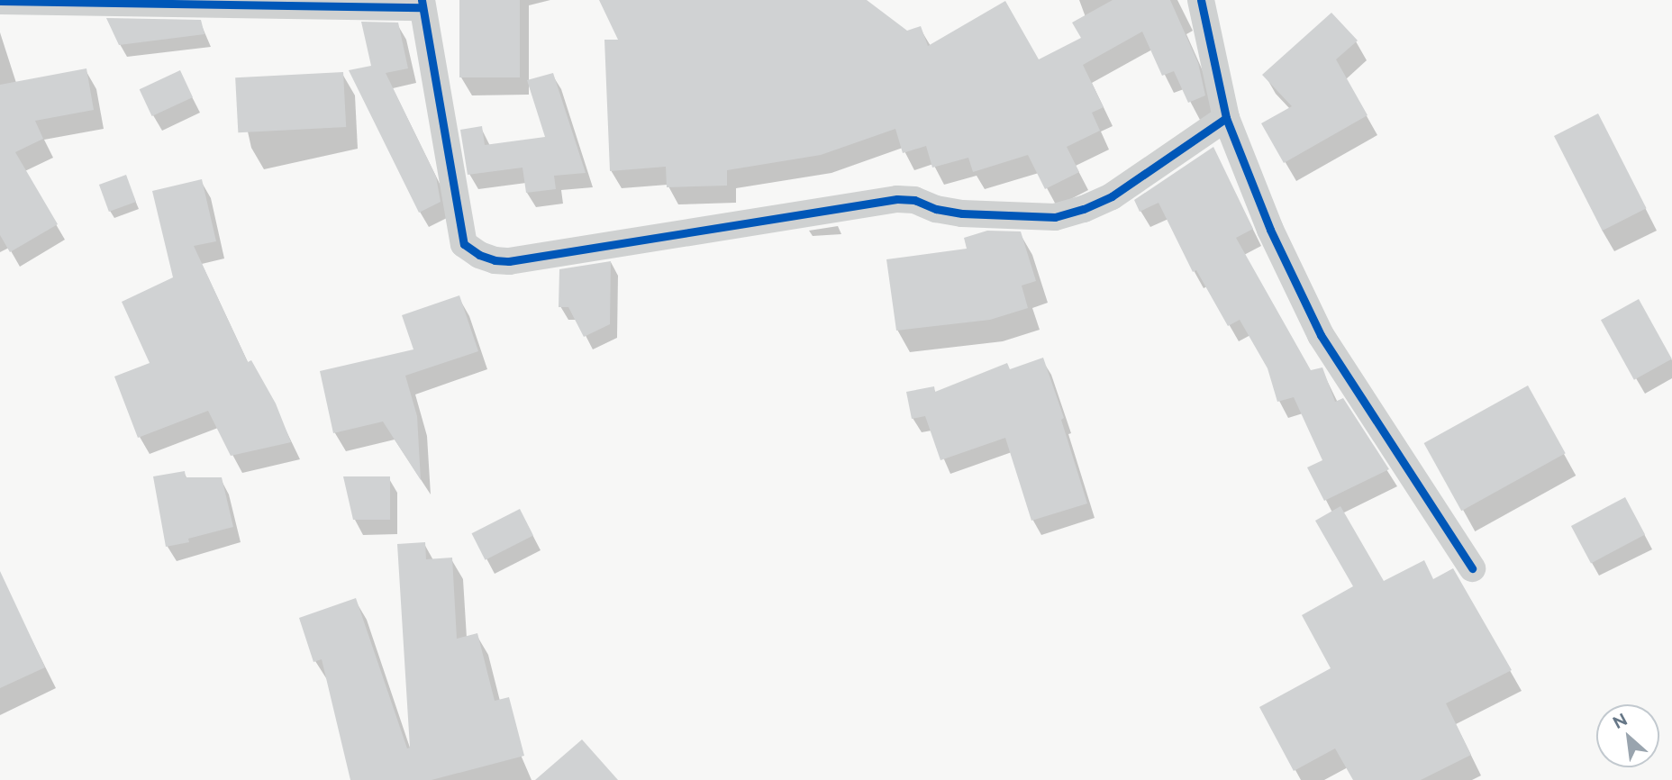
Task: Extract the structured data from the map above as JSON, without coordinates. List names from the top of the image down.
{
  "north": "top left"
}
